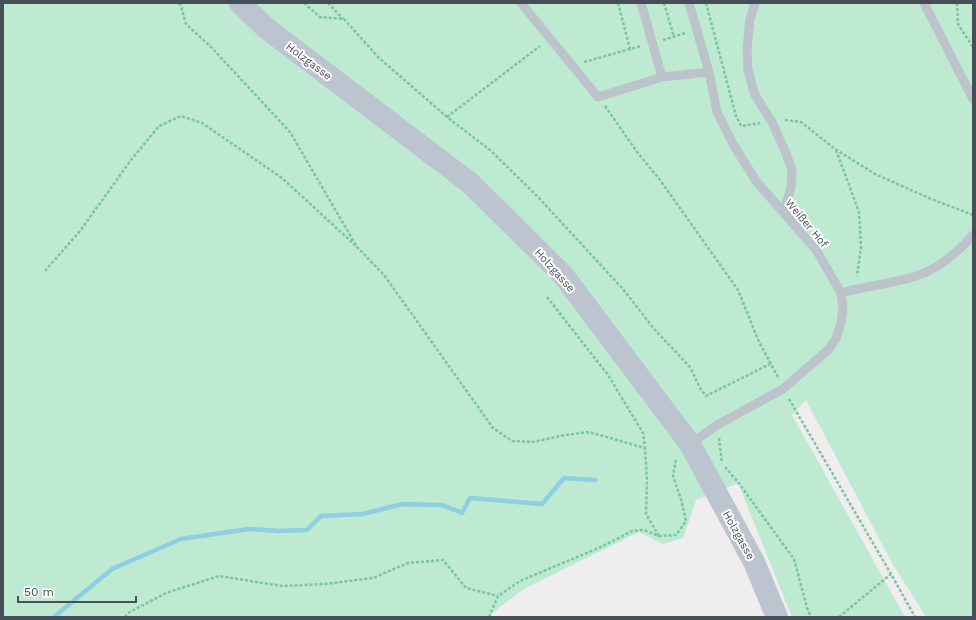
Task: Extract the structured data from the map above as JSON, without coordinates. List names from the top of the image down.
{
  "streets": {
    "street": ["Holzgasse"],
    "lane": ["Weißer Hof"]
  },
  "crossings": [
    ["Holzgasse", "Weißer Hof"]
  ],
  "scale_bar": "50 m"
}
